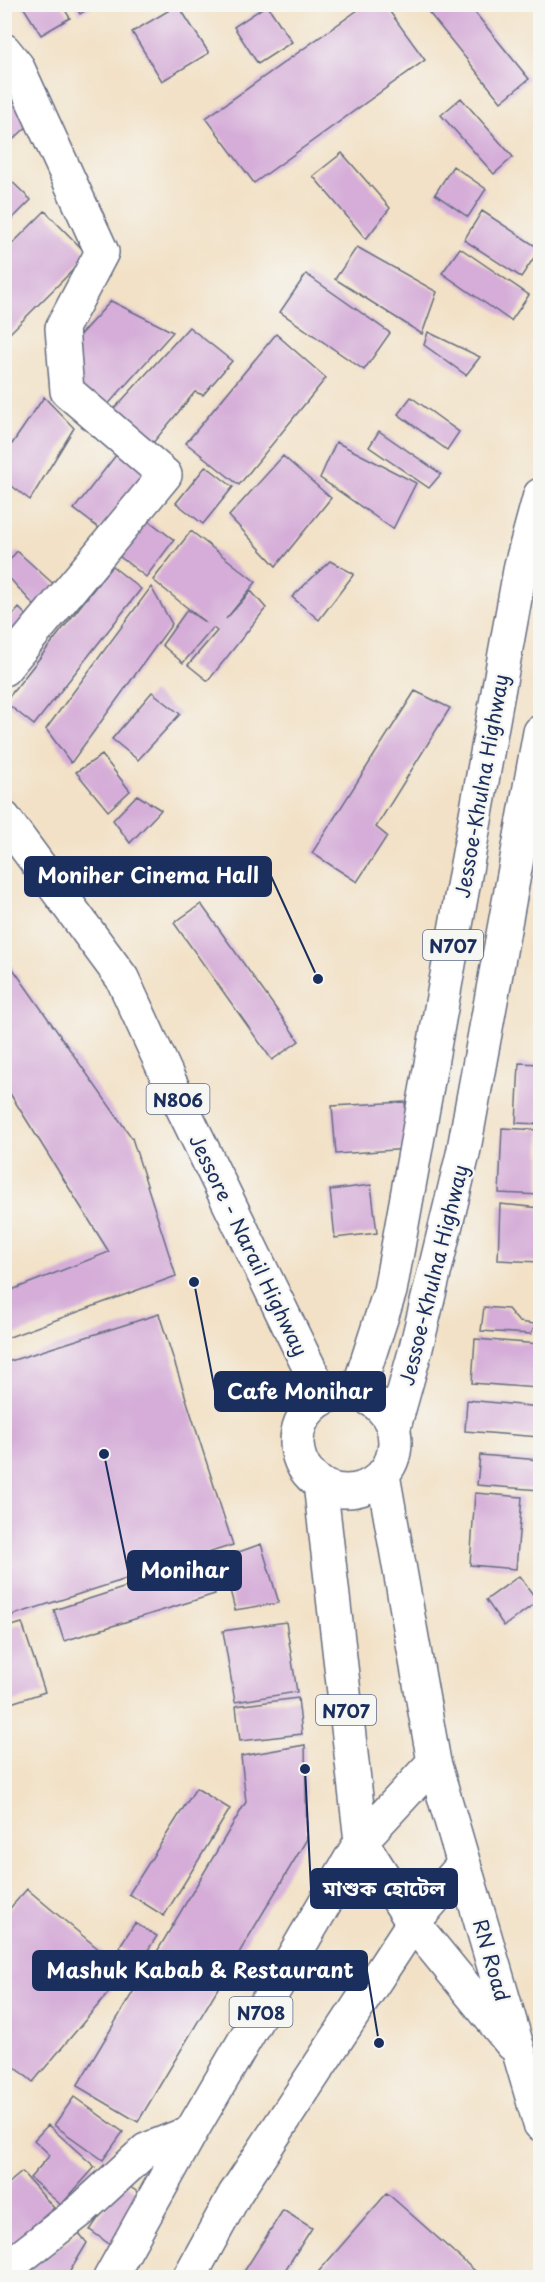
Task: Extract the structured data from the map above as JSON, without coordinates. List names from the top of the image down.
{
  "streets": {
    "main road": [
      "Jessoe-Khulna Highway",
      "N707",
      "N806",
      "Jessore - Narail Highway",
      "RN Road",
      "N708"
    ]
  },
  "crossings": [
    ["Jessoe-Khulna Highway", "N707"],
    ["Jessoe-Khulna Highway", "Jessore - Narail Highway"],
    ["N707", "Jessore - Narail Highway"],
    ["N707", "RN Road"],
    ["N707", "N708"]
  ],
  "places": [
    "Moniher Cinema Hall",
    "Cafe Monihar",
    "Monihar",
    "মাশুক হোটেল",
    "Mashuk Kabab & Restaurant"
  ]
}
